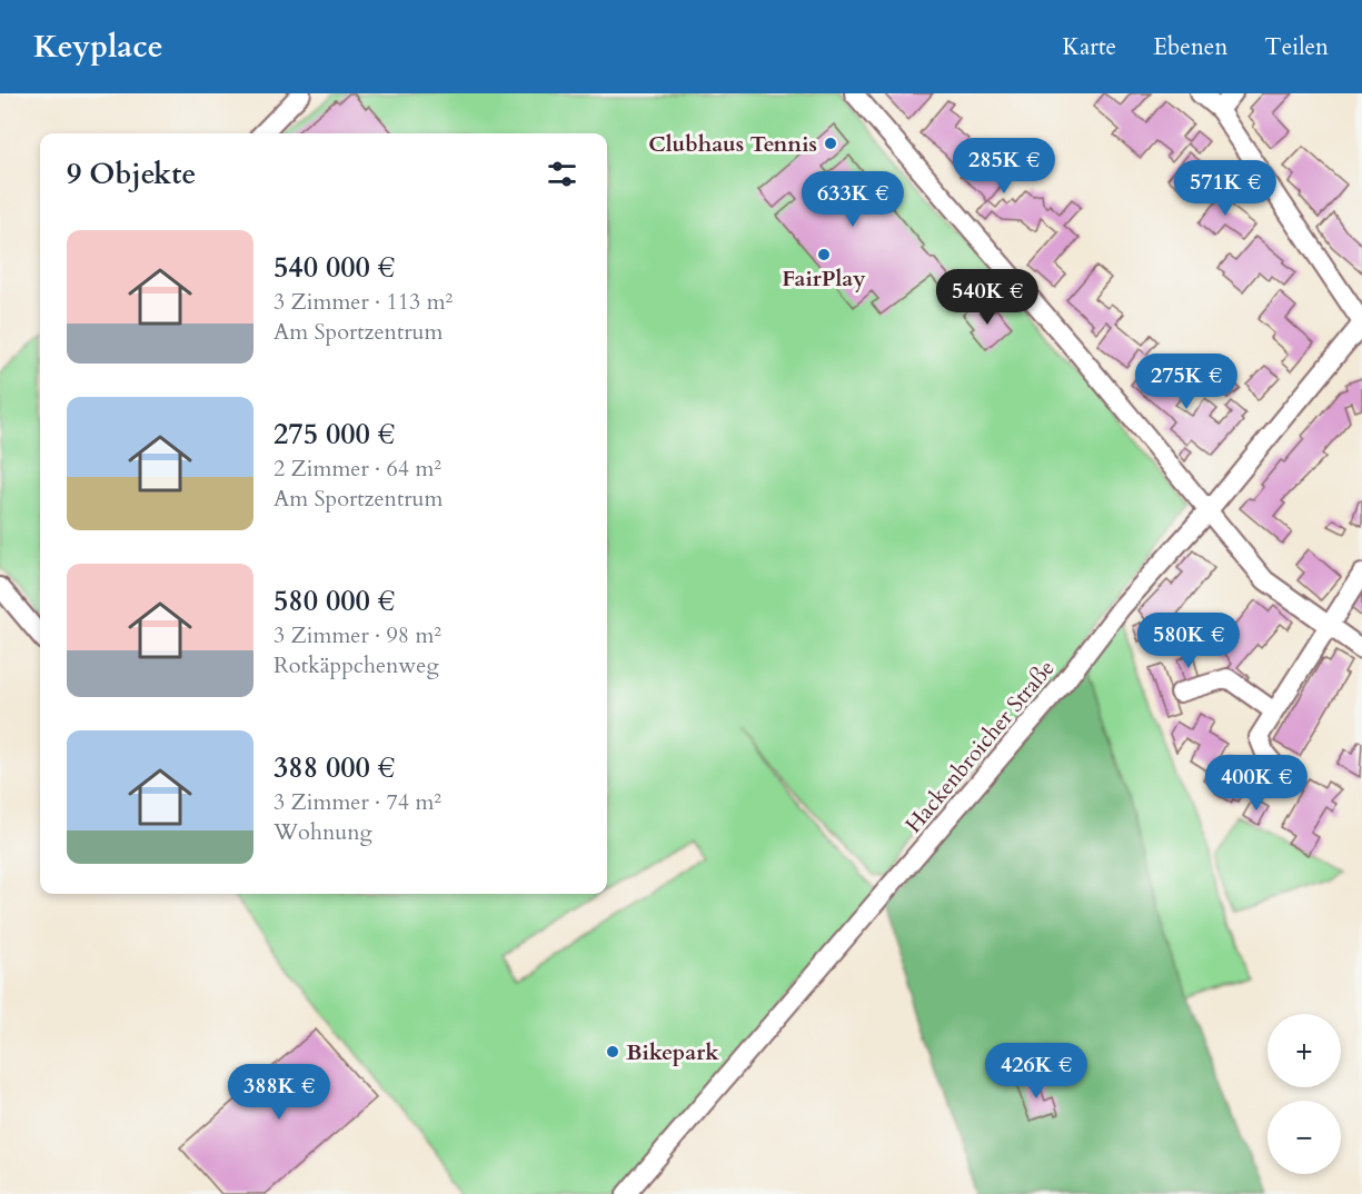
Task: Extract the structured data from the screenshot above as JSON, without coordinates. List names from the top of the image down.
{
  "streets": {
    "street": ["Hackenbroicher Straße"]
  },
  "places": ["Clubhaus Tennis", "FairPlay", "Bikepark"],
  "page": {
    "header": "Keyplace",
    "nav": ["Karte", "Ebenen", "Teilen"],
    "heading": "9 Objekte",
    "price": [
      "285K €",
      "571K €",
      "633K €",
      "540K €",
      "275K €",
      "580K €",
      "400K €",
      "426K €",
      "388K €"
    ],
    "list": [
      {
        "name": "540 000 €",
        "note": "3 Zimmer · 113 m² · Am Sportzentrum"
      },
      {
        "name": "275 000 €",
        "note": "2 Zimmer · 64 m² · Am Sportzentrum"
      },
      {
        "name": "580 000 €",
        "note": "3 Zimmer · 98 m² · Rotkäppchenweg"
      },
      {
        "name": "388 000 €",
        "note": "3 Zimmer · 74 m² · Wohnung"
      }
    ],
    "map_buttons": ["+", "−"]
  }
}
